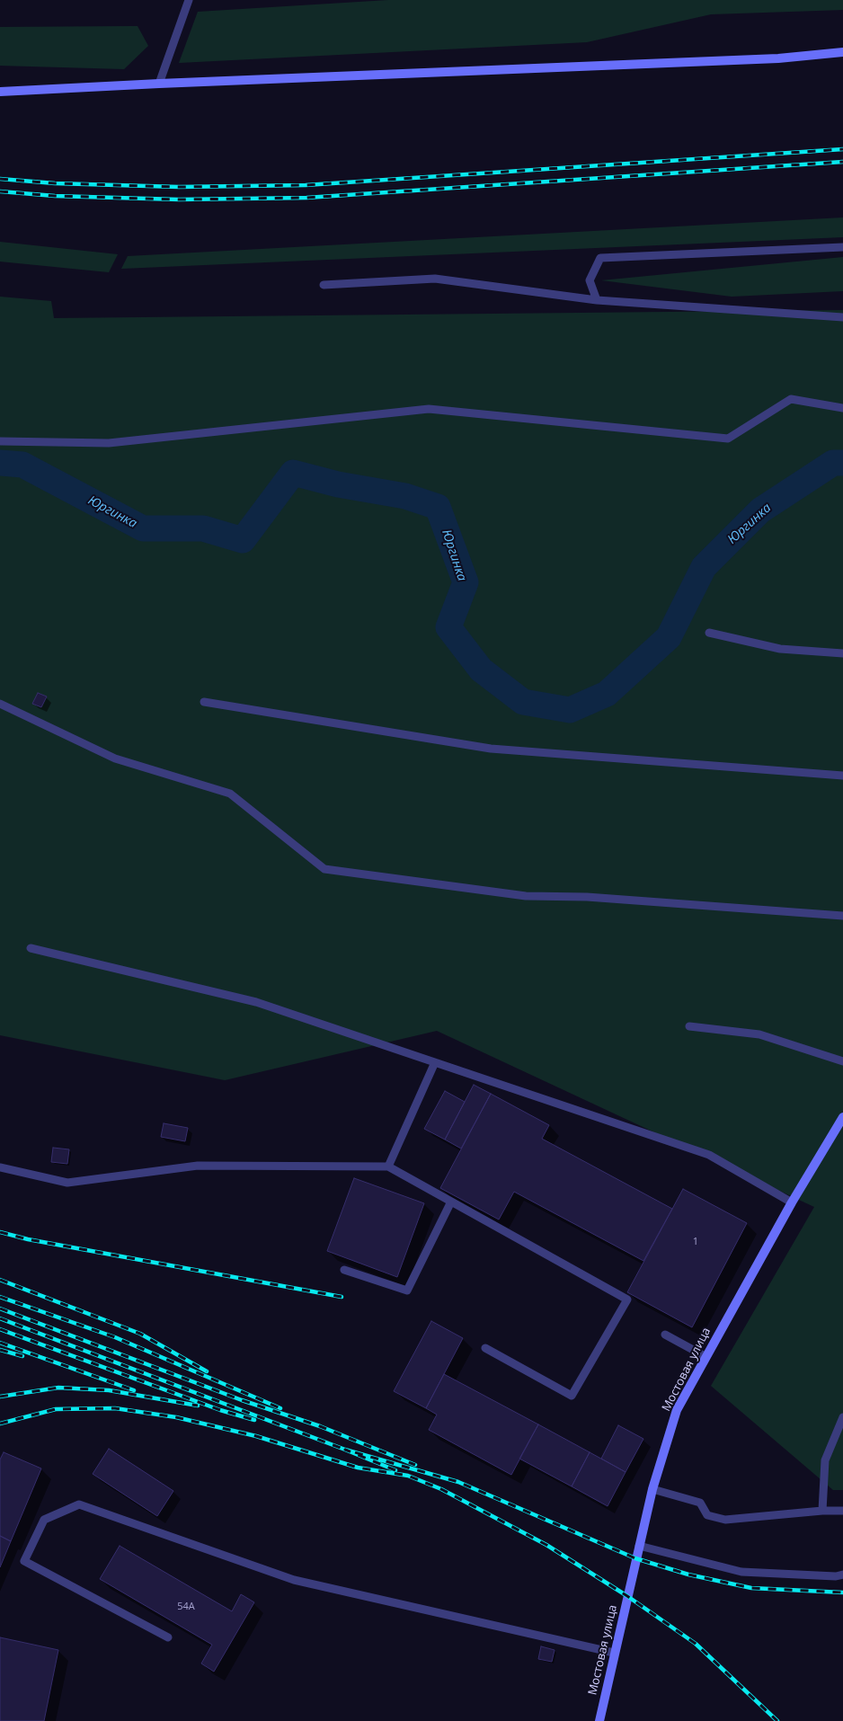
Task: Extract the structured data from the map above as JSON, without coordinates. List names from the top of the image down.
{
  "streets": {
    "main road": ["Мостовая улица"]
  },
  "water": ["Юргинка"],
  "house_numbers": ["1", "54А"]
}
